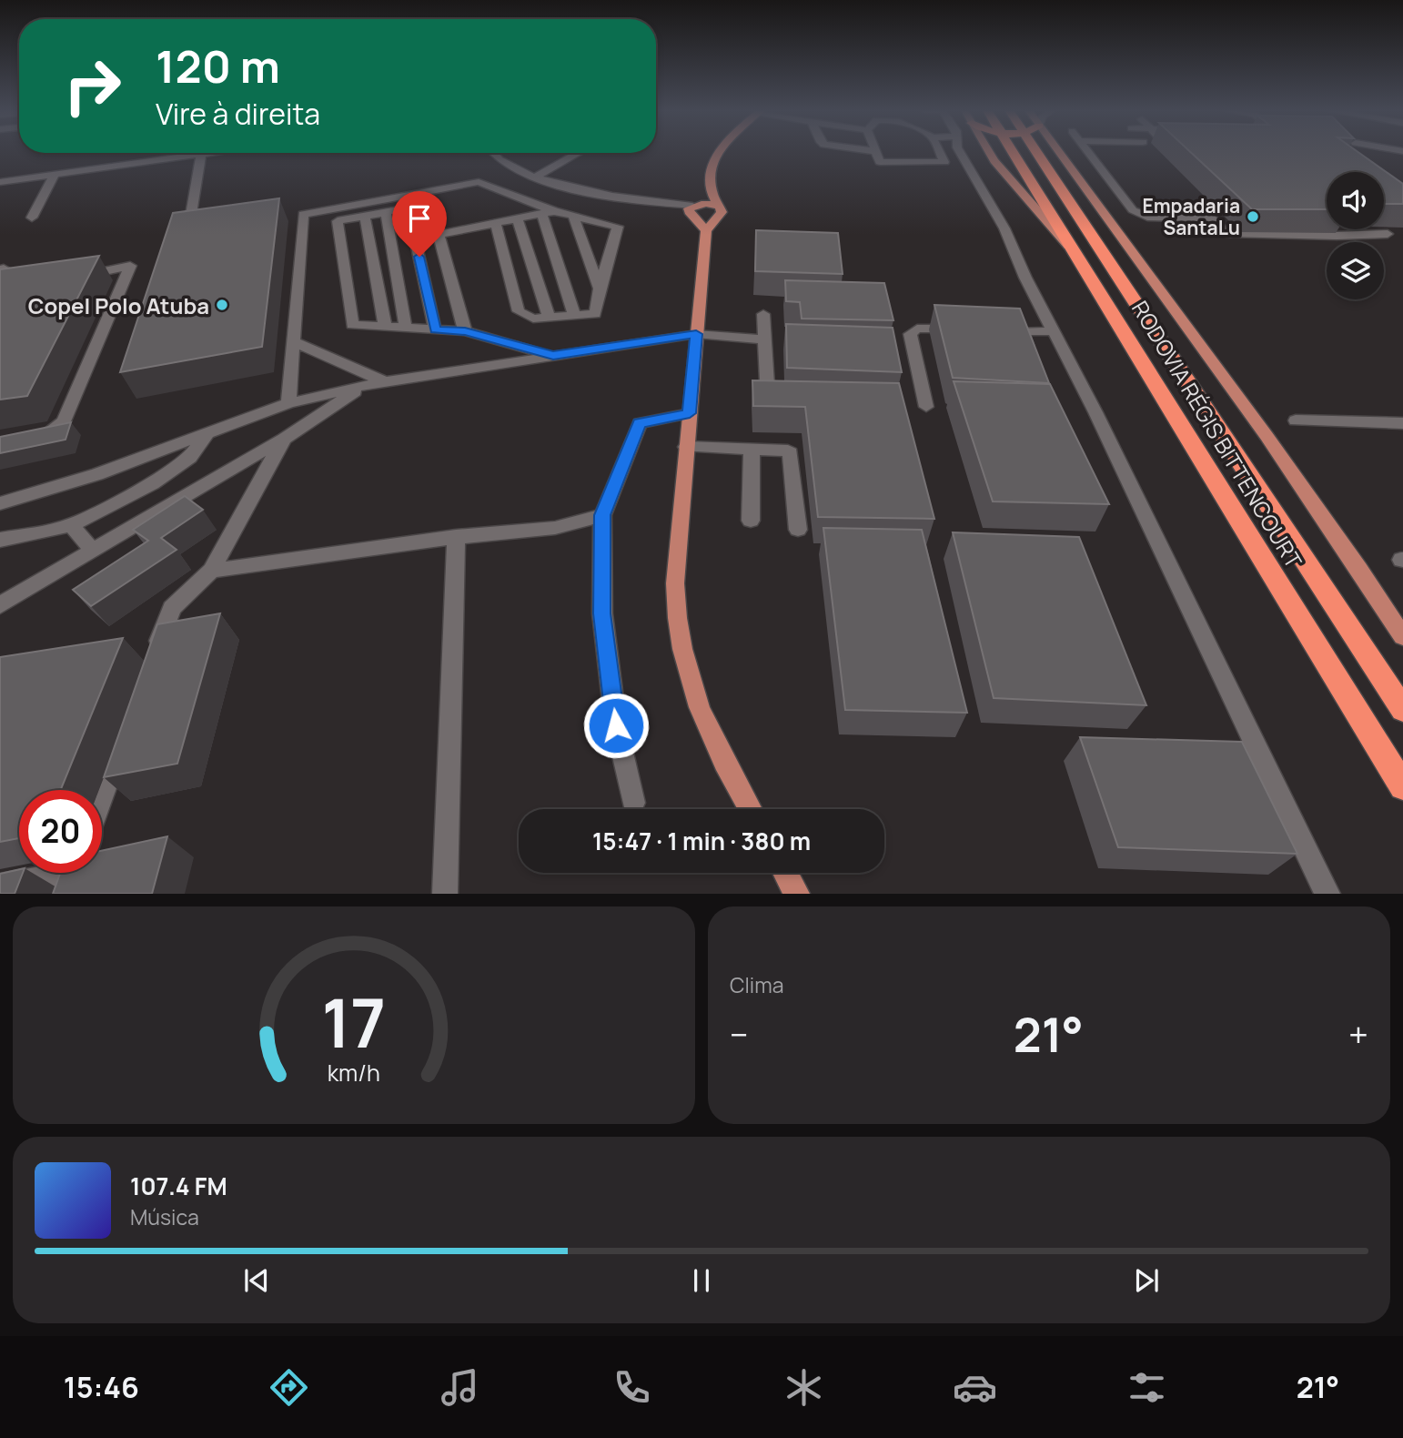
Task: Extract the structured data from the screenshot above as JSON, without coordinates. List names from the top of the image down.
{
  "streets": {
    "highway": ["RODOVIA RÉGIS BITTENCOURT"]
  },
  "places": ["Empadaria SantaLu", "Copel Polo Atuba"],
  "page": {
    "turn": ["120 m", "Vire à direita"],
    "limit": "20",
    "trip": "15:47 · 1 min · 380 m",
    "tile": "Clima",
    "heat": ["−", "21°", "+"],
    "song": ["107.4 FM", "Música"],
    "tabs": ["15:46", "21°"],
    "gauge": ["17", "km/h"]
  }
}
